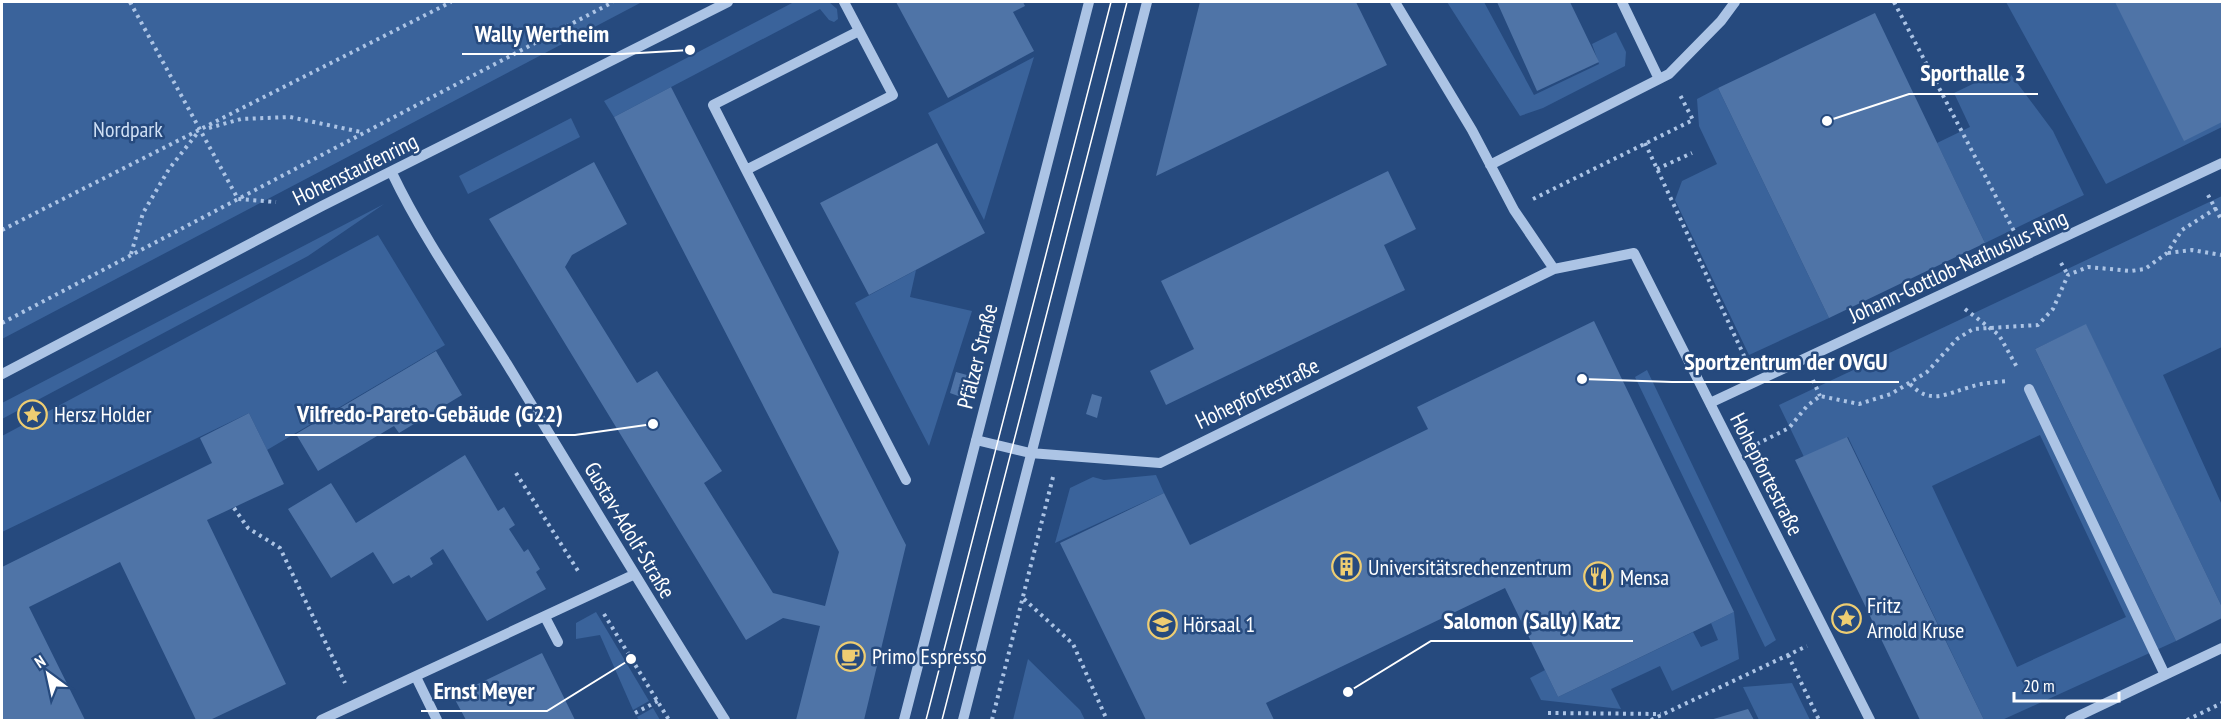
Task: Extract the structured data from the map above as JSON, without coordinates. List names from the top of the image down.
{
  "streets": {
    "street": [
      "Hohenstaufenring",
      "Johann-Gottlob-Nathusius-Ring",
      "Pfälzer Straße",
      "Hohepfortestraße",
      "Gustav-Adolf-Straße"
    ]
  },
  "crossings": [
    ["Hohenstaufenring", "Gustav-Adolf-Straße"],
    ["Johann-Gottlob-Nathusius-Ring", "Hohepfortestraße"],
    ["Pfälzer Straße", "Hohepfortestraße"]
  ],
  "parks": ["Nordpark"],
  "places": {
    "other": [
      "Wally Wertheim",
      "Sporthalle 3",
      "Sportzentrum der OVGU",
      "Vilfredo-Pareto-Gebäude (G22)",
      "Ernst Meyer",
      "Salomon (Sally) Katz"
    ],
    "place": ["Hersz Holder", "Fritz Arnold Kruse"],
    "building": ["Universitätsrechenzentrum"],
    "restaurant": ["Mensa"],
    "school or university": ["Hörsaal 1"],
    "cafe": ["Primo Espresso"]
  },
  "scale_bar": "20 m",
  "north": "top left"
}
